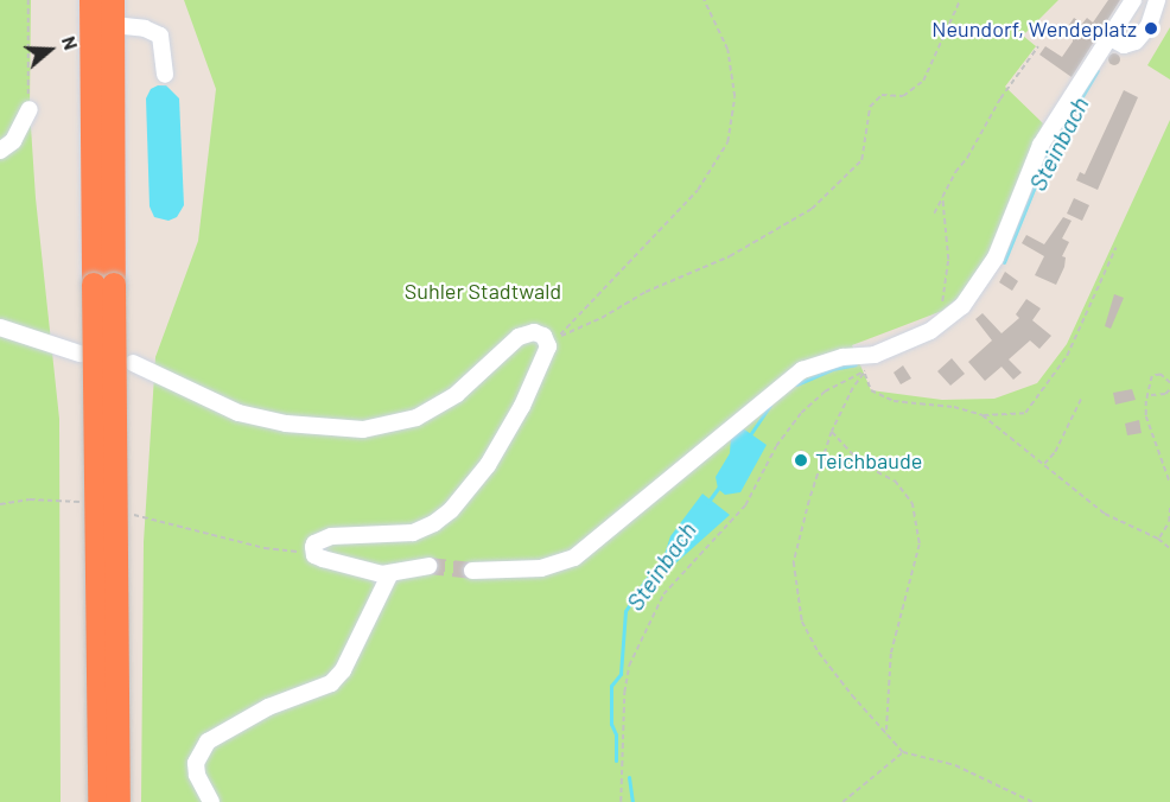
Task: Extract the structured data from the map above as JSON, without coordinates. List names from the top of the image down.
{
  "water": ["Steinbach"],
  "parks": ["Suhler Stadtwald"],
  "places": ["Neundorf, Wendeplatz", "Teichbaude"],
  "north": "right"
}
